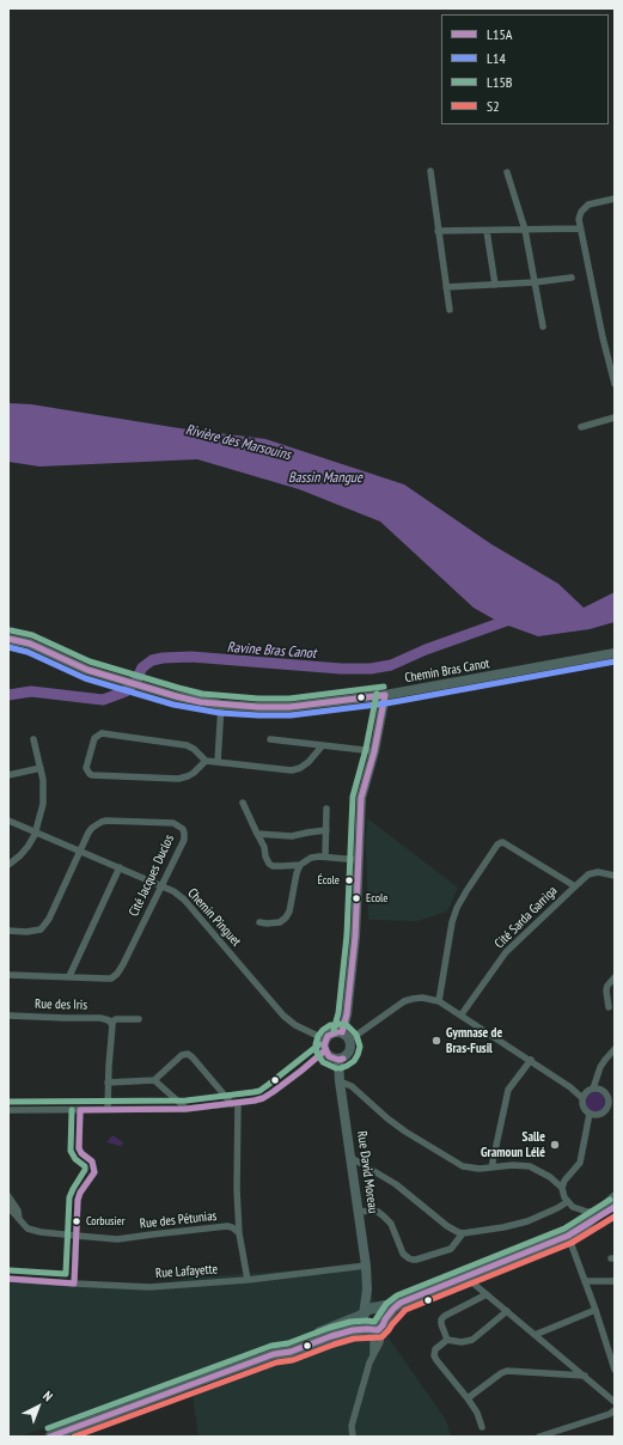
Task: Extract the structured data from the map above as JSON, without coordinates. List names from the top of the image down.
{
  "streets": {
    "street": [
      "Chemin Bras Canot",
      "Cité Jacques Duclos",
      "Chemin Pinguet",
      "Cité Sarda Garriga",
      "Rue des Iris",
      "Rue David Moreau",
      "Rue des Pétunias",
      "Rue Lafayette"
    ]
  },
  "crossings": [
    ["Cité Jacques Duclos", "Chemin Pinguet"],
    ["Chemin Pinguet", "Rue David Moreau"],
    ["Rue David Moreau", "Rue Lafayette"]
  ],
  "water": ["Rivière des Marsouins", "Bassin Mangue", "Ravine Bras Canot"],
  "places": [
    "École",
    "Ecole",
    "Gymnase de Bras-Fusil",
    "Salle Gramoun Lélé",
    "Corbusier"
  ],
  "lines": [
    "transit line L15B",
    "transit line L15A",
    "transit line L14",
    "transit line S2"
  ],
  "legend": [
    "L15A",
    "L14",
    "L15B",
    "S2"
  ],
  "north": "top right"
}
